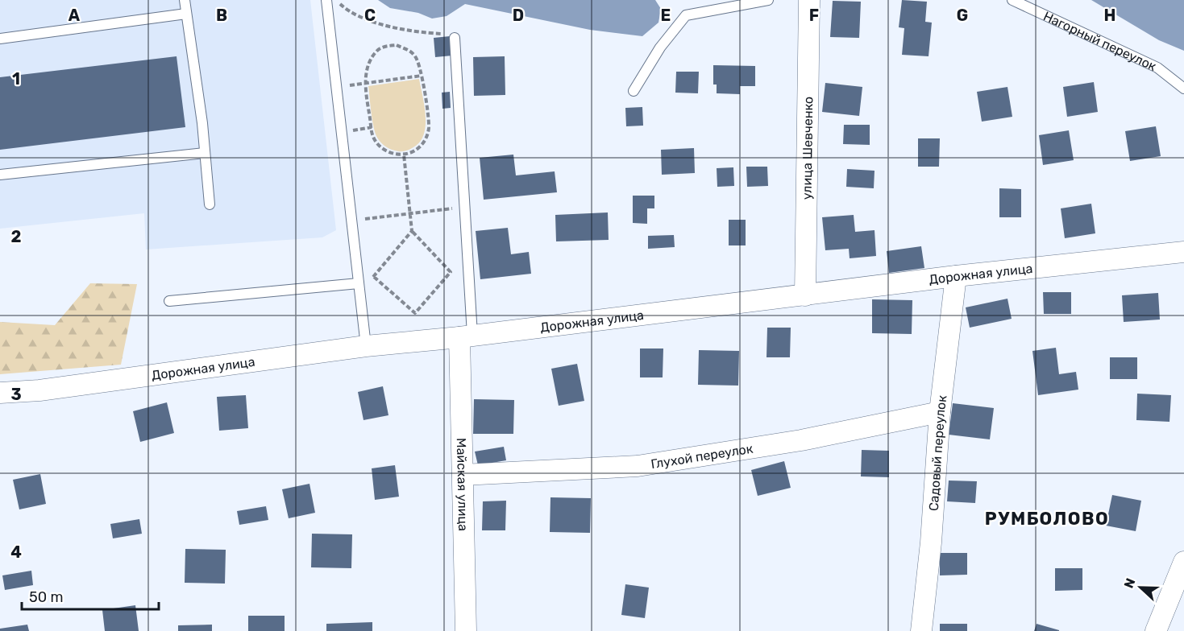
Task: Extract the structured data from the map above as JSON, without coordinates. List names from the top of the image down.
{
  "streets": {
    "street": [
      "улица Шевченко",
      "Дорожная улица",
      "Садовый переулок",
      "Глухой переулок",
      "Майская улица"
    ],
    "lane": ["Нагорный переулок"]
  },
  "crossings": [
    ["улица Шевченко", "Дорожная улица"],
    ["Дорожная улица", "Садовый переулок"],
    ["Дорожная улица", "Майская улица"],
    ["Садовый переулок", "Глухой переулок"],
    ["Глухой переулок", "Майская улица"]
  ],
  "districts": ["РУМБОЛОВО"],
  "scale_bar": "50 m",
  "north": "left",
  "grid": {
    "columns": [
      "A",
      "B",
      "C",
      "D",
      "E",
      "F",
      "G",
      "H"
    ],
    "rows": [
      "1",
      "2",
      "3",
      "4"
    ]
  }
}
